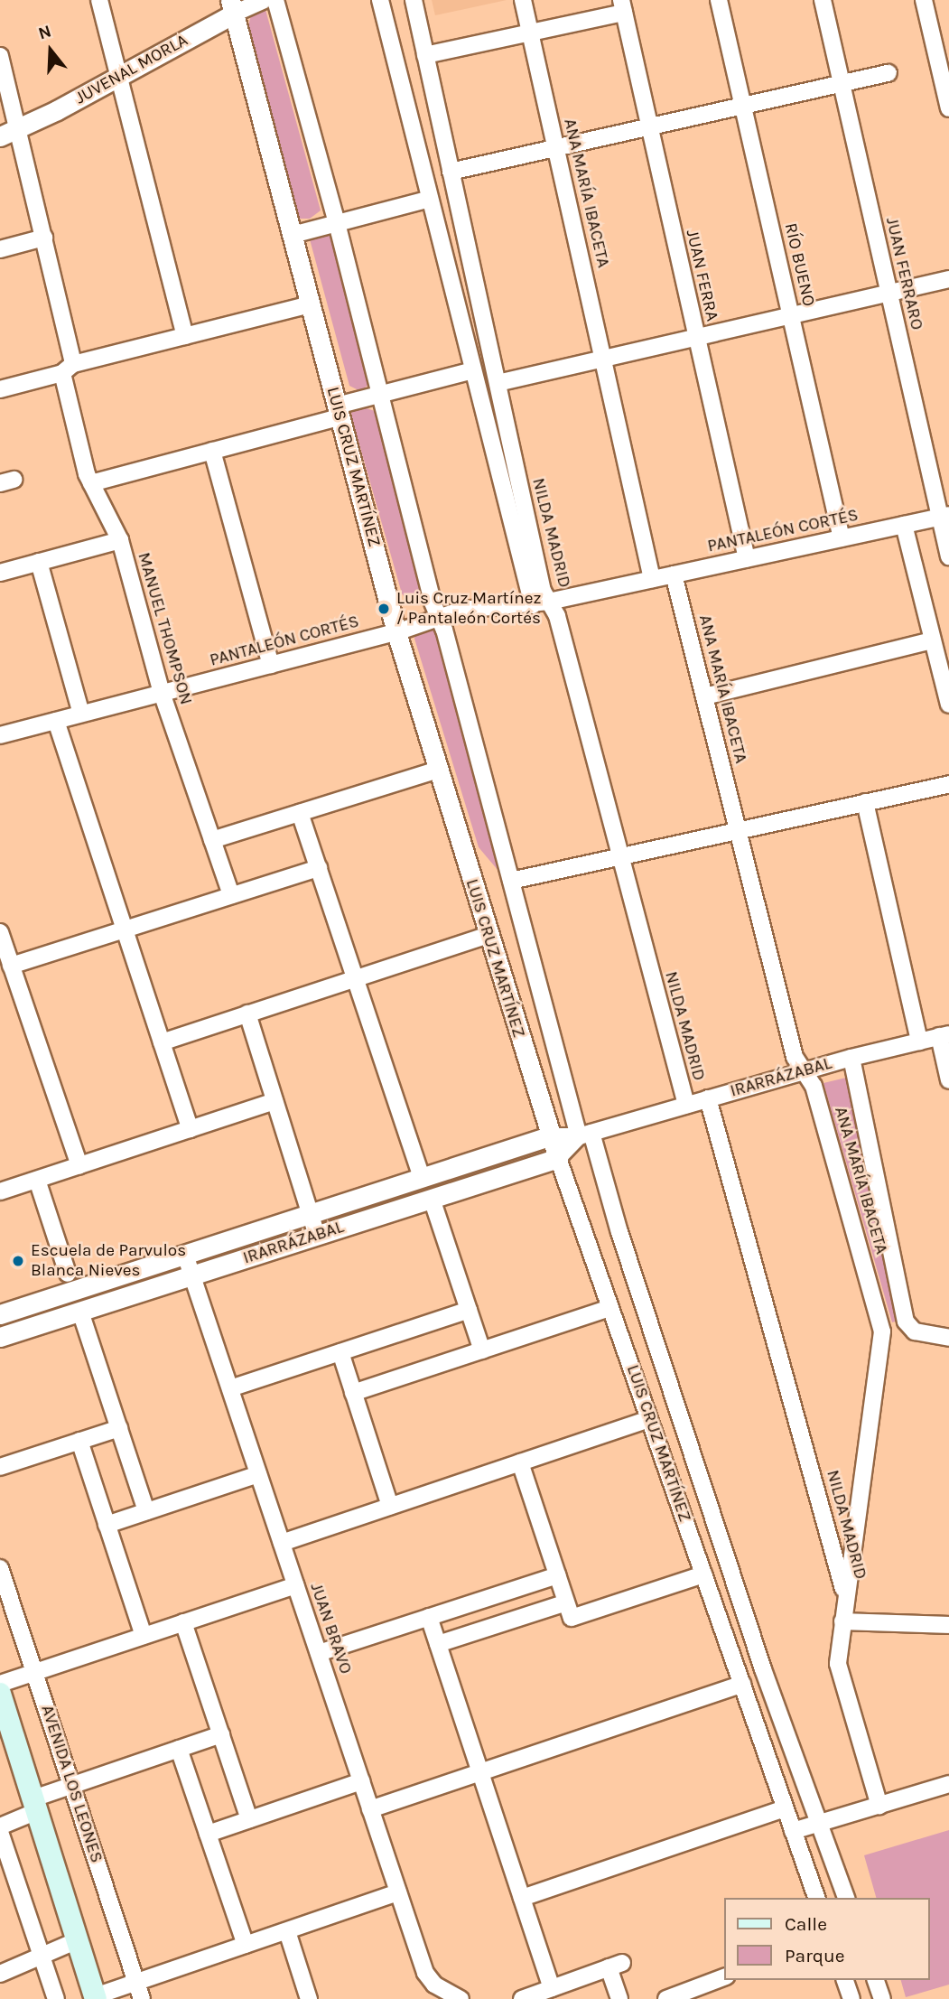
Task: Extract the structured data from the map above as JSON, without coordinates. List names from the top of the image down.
{
  "streets": {
    "street": [
      "JUVENAL MORLA",
      "ANA MARÍA IBACETA",
      "RÍO BUENO",
      "JUAN FERRARO",
      "JUAN FERRA",
      "LUIS CRUZ MARTÍNEZ",
      "PANTALEÓN CORTÉS",
      "NILDA MADRID",
      "MANUEL THOMPSON",
      "IRARRÁZABAL",
      "JUAN BRAVO",
      "AVENIDA LOS LEONES"
    ]
  },
  "crossings": [
    ["JUVENAL MORLA", "LUIS CRUZ MARTÍNEZ"],
    ["JUVENAL MORLA", "MANUEL THOMPSON"],
    ["ANA MARÍA IBACETA", "PANTALEÓN CORTÉS"],
    ["ANA MARÍA IBACETA", "NILDA MADRID"],
    ["ANA MARÍA IBACETA", "IRARRÁZABAL"],
    ["RÍO BUENO", "PANTALEÓN CORTÉS"],
    ["JUAN FERRARO", "PANTALEÓN CORTÉS"],
    ["JUAN FERRA", "PANTALEÓN CORTÉS"],
    ["LUIS CRUZ MARTÍNEZ", "PANTALEÓN CORTÉS"],
    ["LUIS CRUZ MARTÍNEZ", "IRARRÁZABAL"],
    ["PANTALEÓN CORTÉS", "NILDA MADRID"],
    ["PANTALEÓN CORTÉS", "MANUEL THOMPSON"],
    ["NILDA MADRID", "IRARRÁZABAL"],
    ["IRARRÁZABAL", "JUAN BRAVO"]
  ],
  "places": ["Luis Cruz Martínez / Pantaleón Cortés", "Escuela de Parvulos Blanca Nieves"],
  "legend": ["Calle", "Parque"],
  "north": "top"
}
